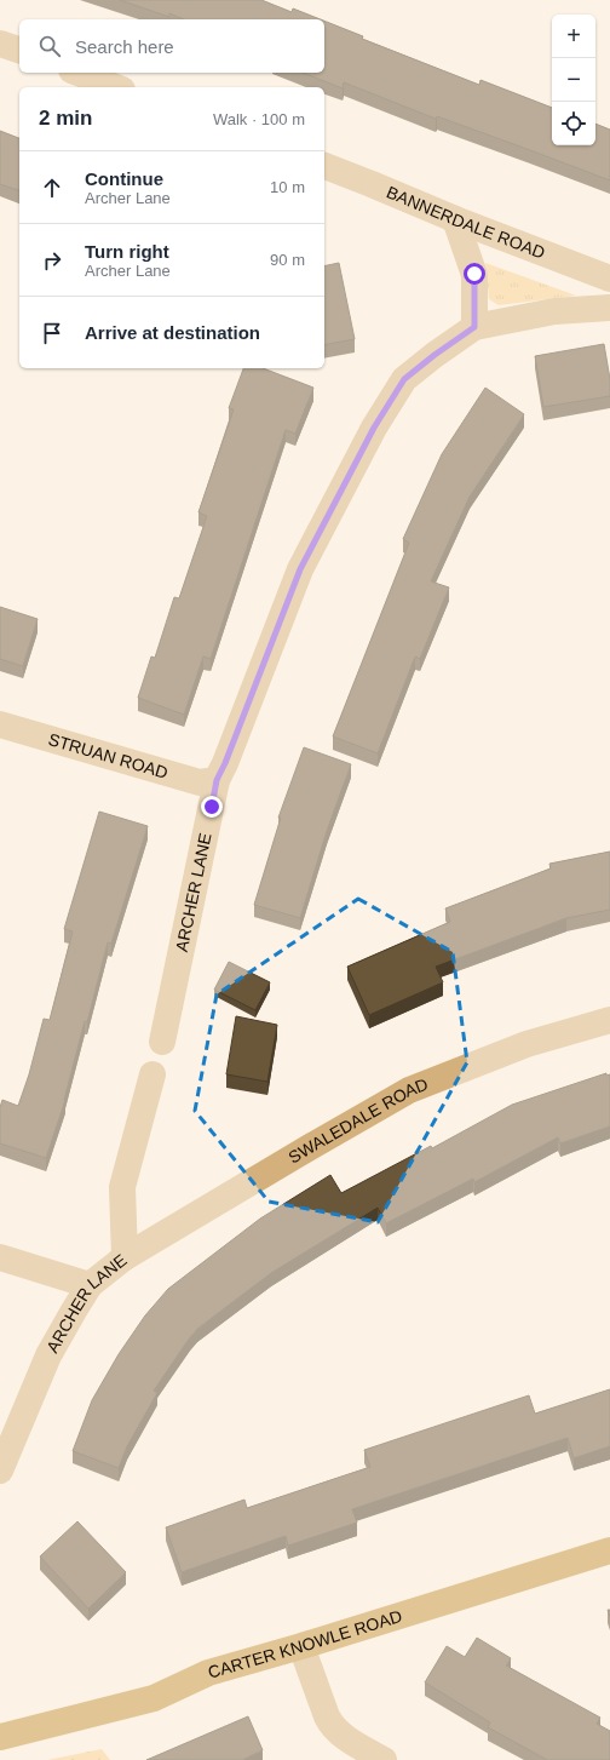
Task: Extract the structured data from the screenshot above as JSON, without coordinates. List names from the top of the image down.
{
  "streets": {
    "street": [
      "BANNERDALE ROAD",
      "STRUAN ROAD",
      "ARCHER LANE",
      "SWALEDALE ROAD",
      "CARTER KNOWLE ROAD"
    ]
  },
  "crossings": [
    ["STRUAN ROAD", "ARCHER LANE"],
    ["ARCHER LANE", "SWALEDALE ROAD"]
  ],
  "page": {
    "map_buttons": ["+", "−"],
    "search": "Search here",
    "heading": ["2 min", "Walk · 100 m"],
    "list": [
      ["Continue", "Archer Lane", "10 m"],
      ["Turn right", "Archer Lane", "90 m"],
      "Arrive at destination"
    ]
  }
}
